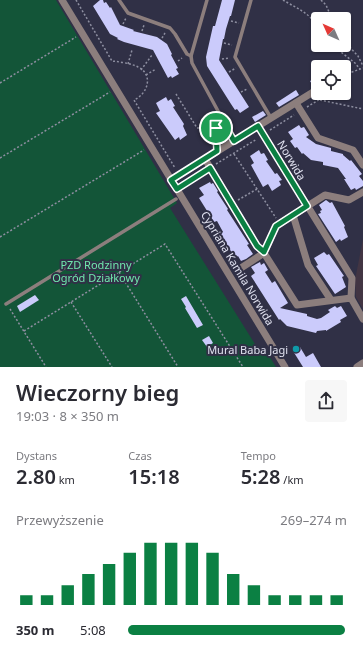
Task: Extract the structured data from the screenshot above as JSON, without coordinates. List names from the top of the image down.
{
  "streets": {
    "street": ["Norwida", "Cypriana Kamila Norwida"]
  },
  "parks": ["PZD Rodzinny Ogród Działkowy"],
  "places": ["Mural Baba Jagi"],
  "north": "top left",
  "page": {
    "heading": ["Wieczorny bieg", "19:03 · 8 × 350 m"],
    "stats": [
      ["Dystans", "2.80 km"],
      ["Czas", "15:18"],
      ["Tempo", "5:28 /km"]
    ],
    "chart": ["Przewyższenie", "269–274 m"],
    "list": [
      {
        "name": "350 m",
        "note": "5:08"
      }
    ]
  }
}
